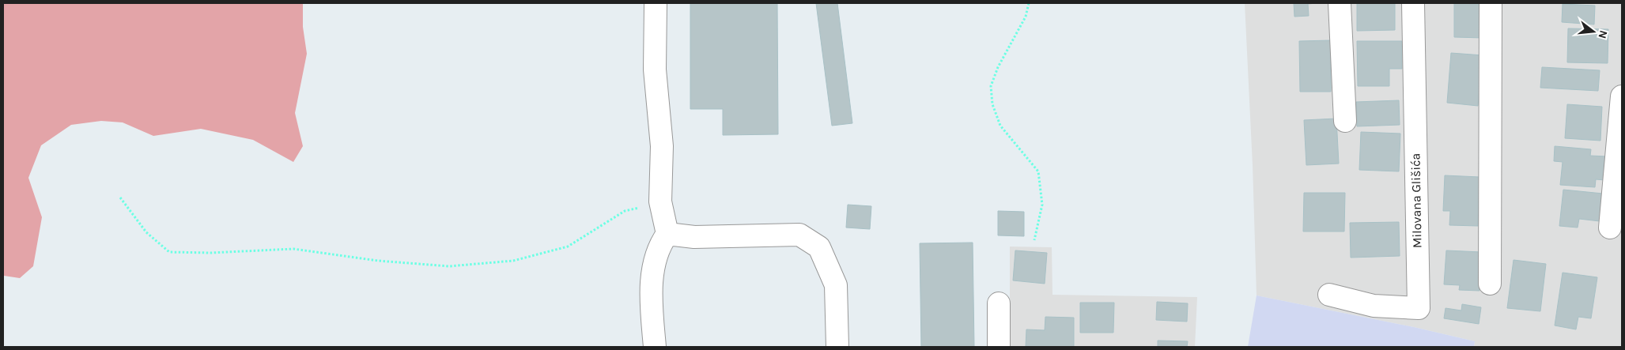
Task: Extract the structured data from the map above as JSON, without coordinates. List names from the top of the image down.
{
  "streets": {
    "street": ["Milovana Glišića"]
  },
  "north": "right"
}
